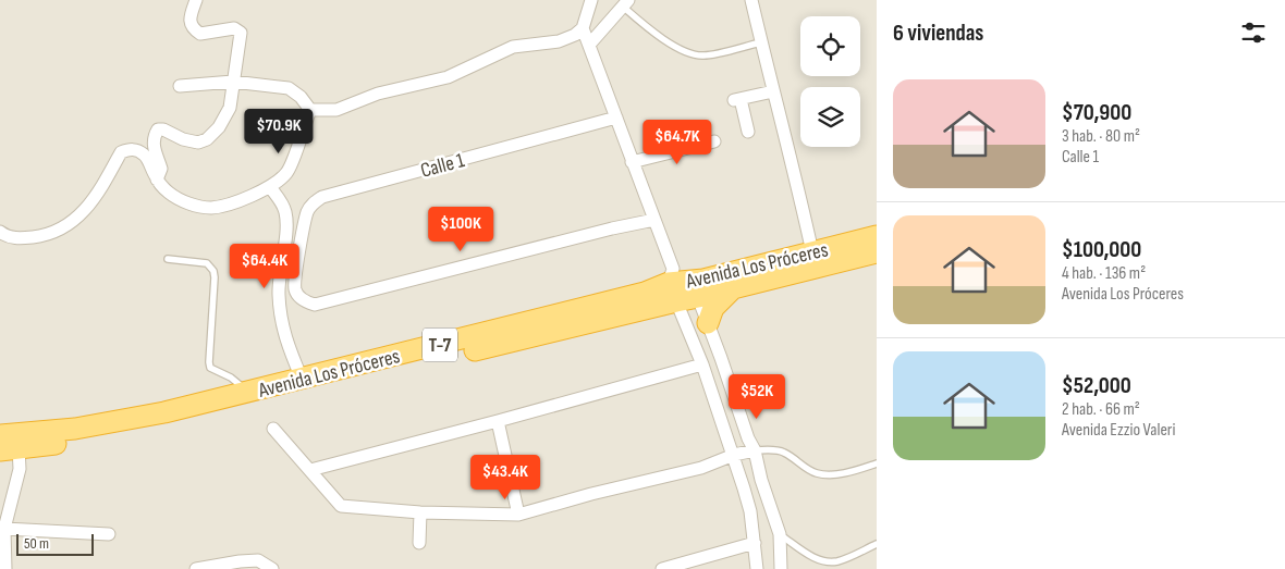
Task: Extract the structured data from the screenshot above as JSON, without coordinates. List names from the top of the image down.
{
  "streets": {
    "highway": ["Avenida Los Próceres", "T-7"],
    "street": ["Calle 1"]
  },
  "scale_bar": "50 m",
  "page": {
    "heading": "6 viviendas",
    "list": [
      {
        "name": "$70,900",
        "note": "3 hab. · 80 m² · Calle 1"
      },
      {
        "name": "$100,000",
        "note": "4 hab. · 136 m² · Avenida Los Próceres"
      },
      {
        "name": "$52,000",
        "note": "2 hab. · 66 m² · Avenida Ezzio Valeri"
      }
    ],
    "price": [
      "$70.9K",
      "$64.7K",
      "$100K",
      "$64.4K",
      "$52K",
      "$43.4K"
    ],
    "scale": "50 m"
  }
}
